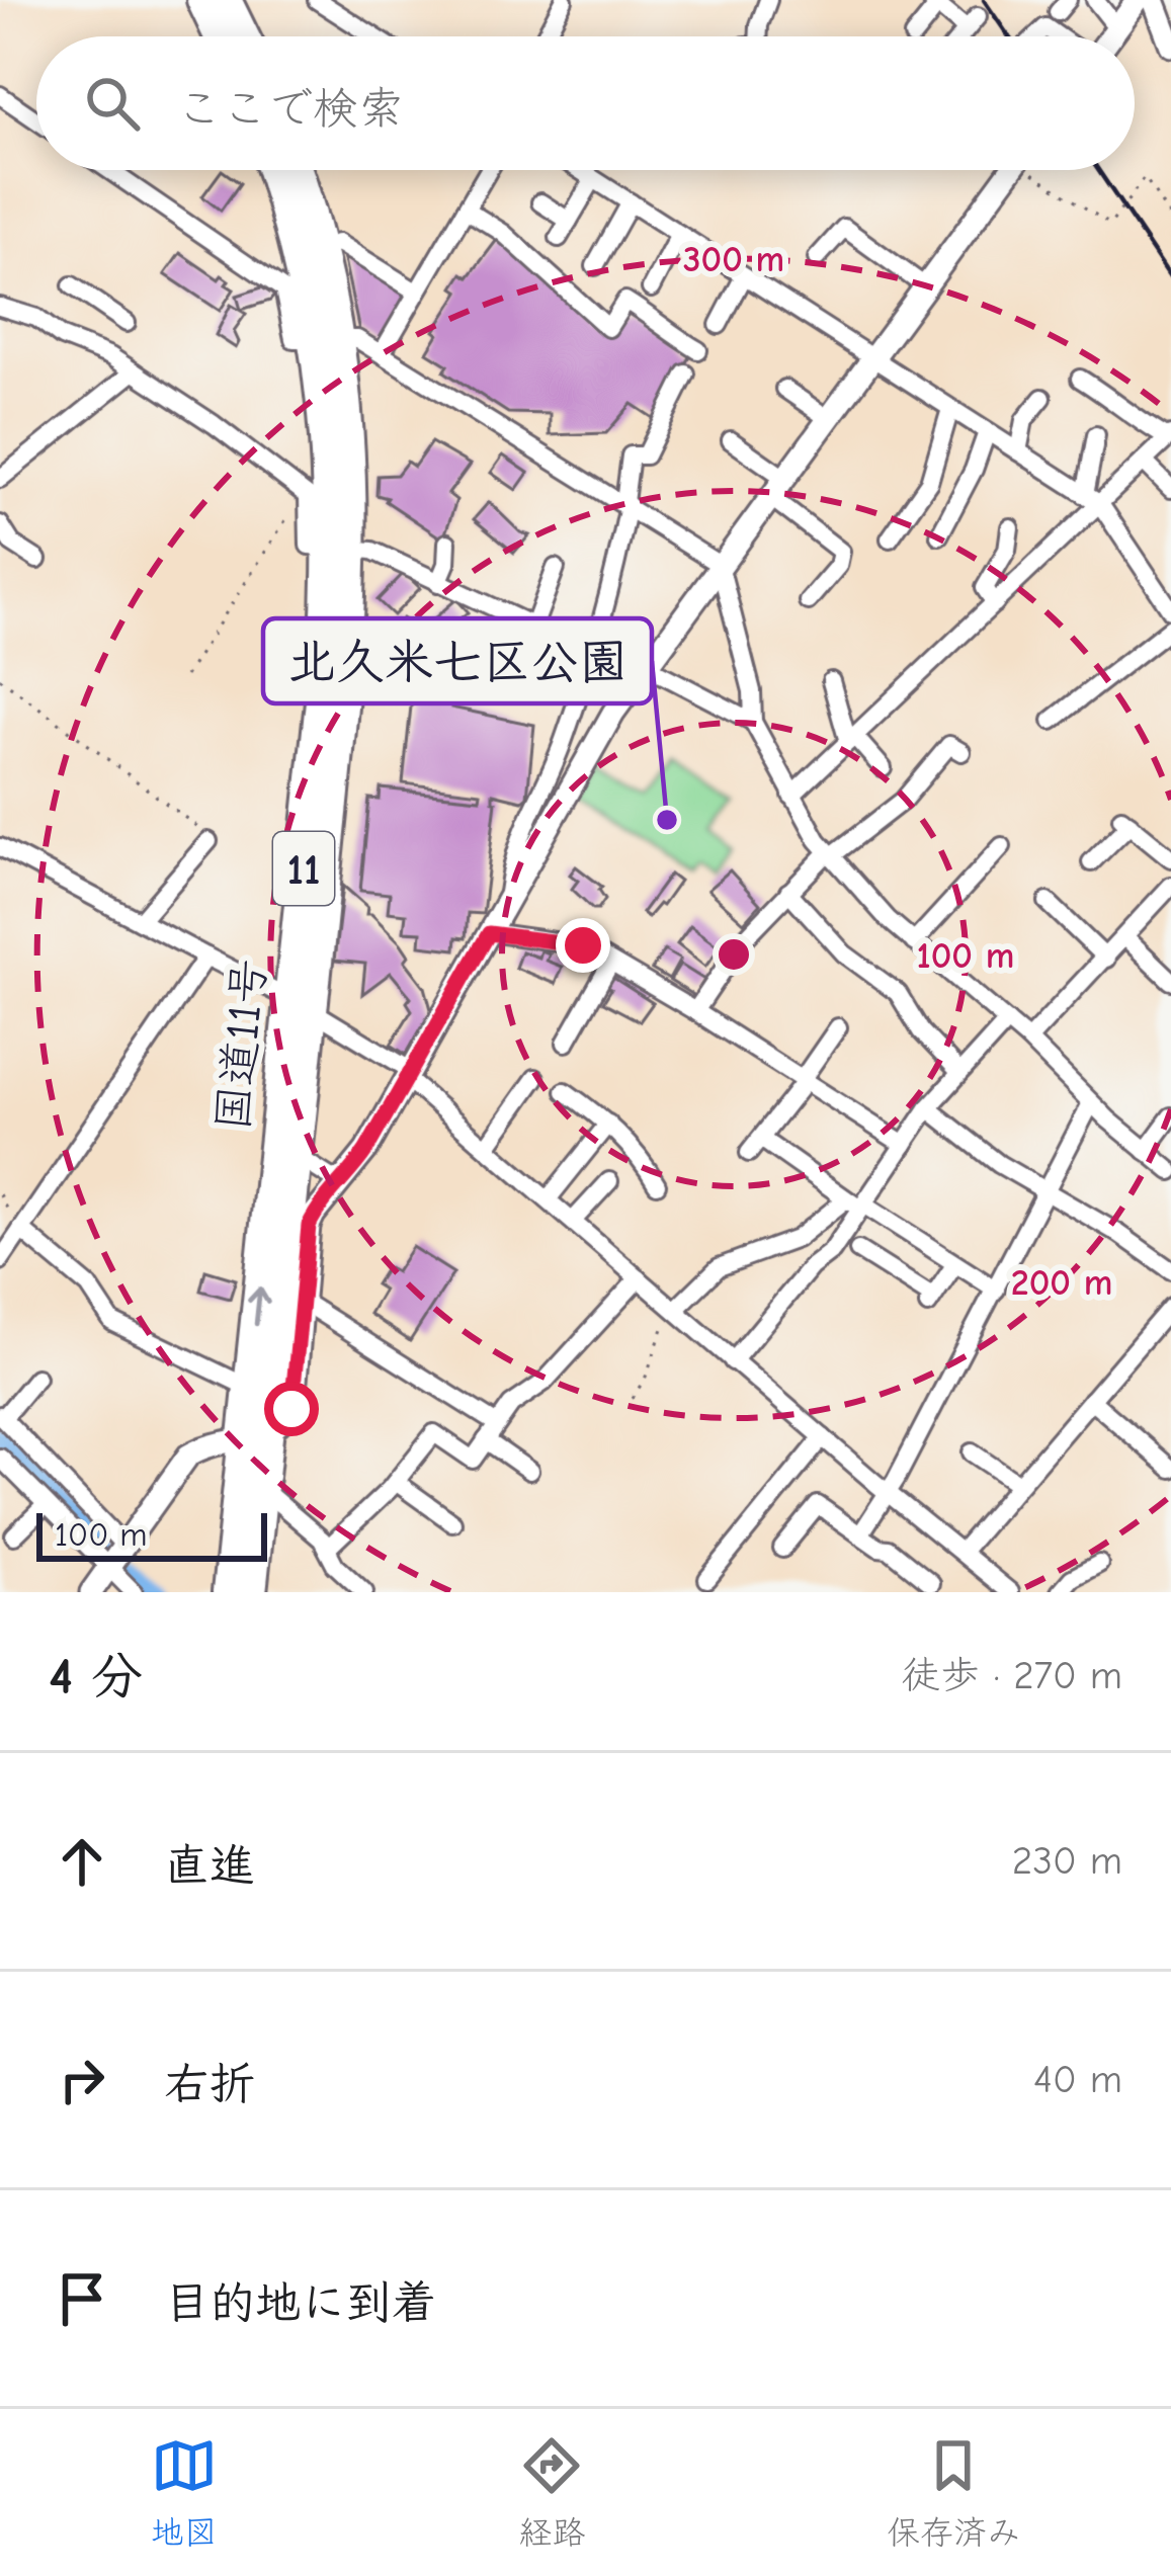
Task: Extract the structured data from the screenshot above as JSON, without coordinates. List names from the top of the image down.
{
  "streets": {
    "highway": ["11", "国道11号"]
  },
  "places": ["北久米七区公園"],
  "scale_bar": "100 m",
  "page": {
    "search": "ここで検索",
    "scale": "100 m",
    "heading": ["4 分", "徒歩 · 270 m"],
    "list": [
      ["直進", "230 m"],
      ["右折", "40 m"],
      "目的地に到着"
    ],
    "nav": ["地図", "経路", "保存済み"]
  },
  "rings": ["300 m", "100 m", "200 m"]
}
